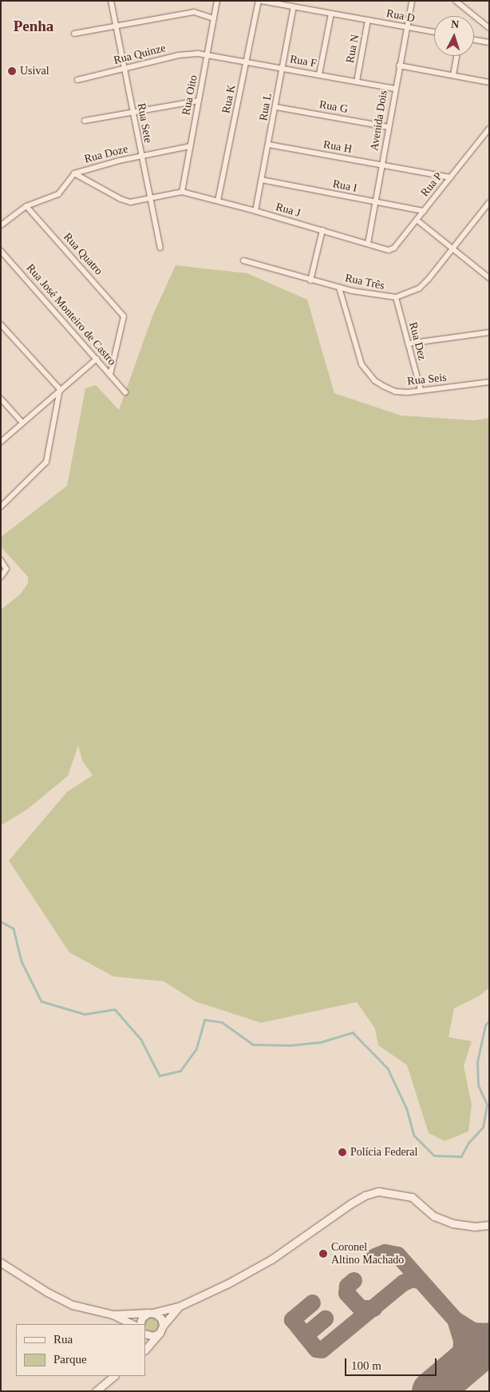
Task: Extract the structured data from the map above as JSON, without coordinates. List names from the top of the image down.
{
  "streets": {
    "street": [
      "Rua D",
      "Rua N",
      "Rua Quinze",
      "Rua F",
      "Rua Oito",
      "Rua K",
      "Rua L",
      "Rua G",
      "Avenida Dois",
      "Rua Sete",
      "Rua H",
      "Rua Doze",
      "Rua P",
      "Rua I",
      "Rua J",
      "Rua Quatro",
      "Rua Três",
      "Rua José Monteiro de Castro",
      "Rua Dez",
      "Rua Seis"
    ]
  },
  "crossings": [
    ["Rua D", "Rua N"],
    ["Rua D", "Rua L"],
    ["Rua D", "Avenida Dois"],
    ["Rua N", "Rua F"],
    ["Rua Quinze", "Rua F"],
    ["Rua Quinze", "Rua Oito"],
    ["Rua Quinze", "Rua Sete"],
    ["Rua F", "Rua Oito"],
    ["Rua F", "Rua K"],
    ["Rua F", "Rua L"],
    ["Rua F", "Avenida Dois"],
    ["Rua Oito", "Rua Doze"],
    ["Rua Oito", "Rua J"],
    ["Rua K", "Rua J"],
    ["Rua L", "Rua G"],
    ["Rua L", "Rua H"],
    ["Rua L", "Rua I"],
    ["Rua L", "Rua J"],
    ["Rua G", "Avenida Dois"],
    ["Avenida Dois", "Rua H"],
    ["Avenida Dois", "Rua I"],
    ["Avenida Dois", "Rua J"],
    ["Rua Sete", "Rua Doze"],
    ["Rua H", "Rua P"],
    ["Rua P", "Rua I"],
    ["Rua P", "Rua J"],
    ["Rua Quatro", "Rua José Monteiro de Castro"],
    ["Rua Três", "Rua Dez"],
    ["Rua Três", "Rua Seis"],
    ["Rua Dez", "Rua Seis"]
  ],
  "districts": ["Penha"],
  "places": ["Usival", "Polícia Federal", "Coronel Altino Machado"],
  "legend": ["Rua", "Parque"],
  "scale_bar": "100 m",
  "north": "top"
}
